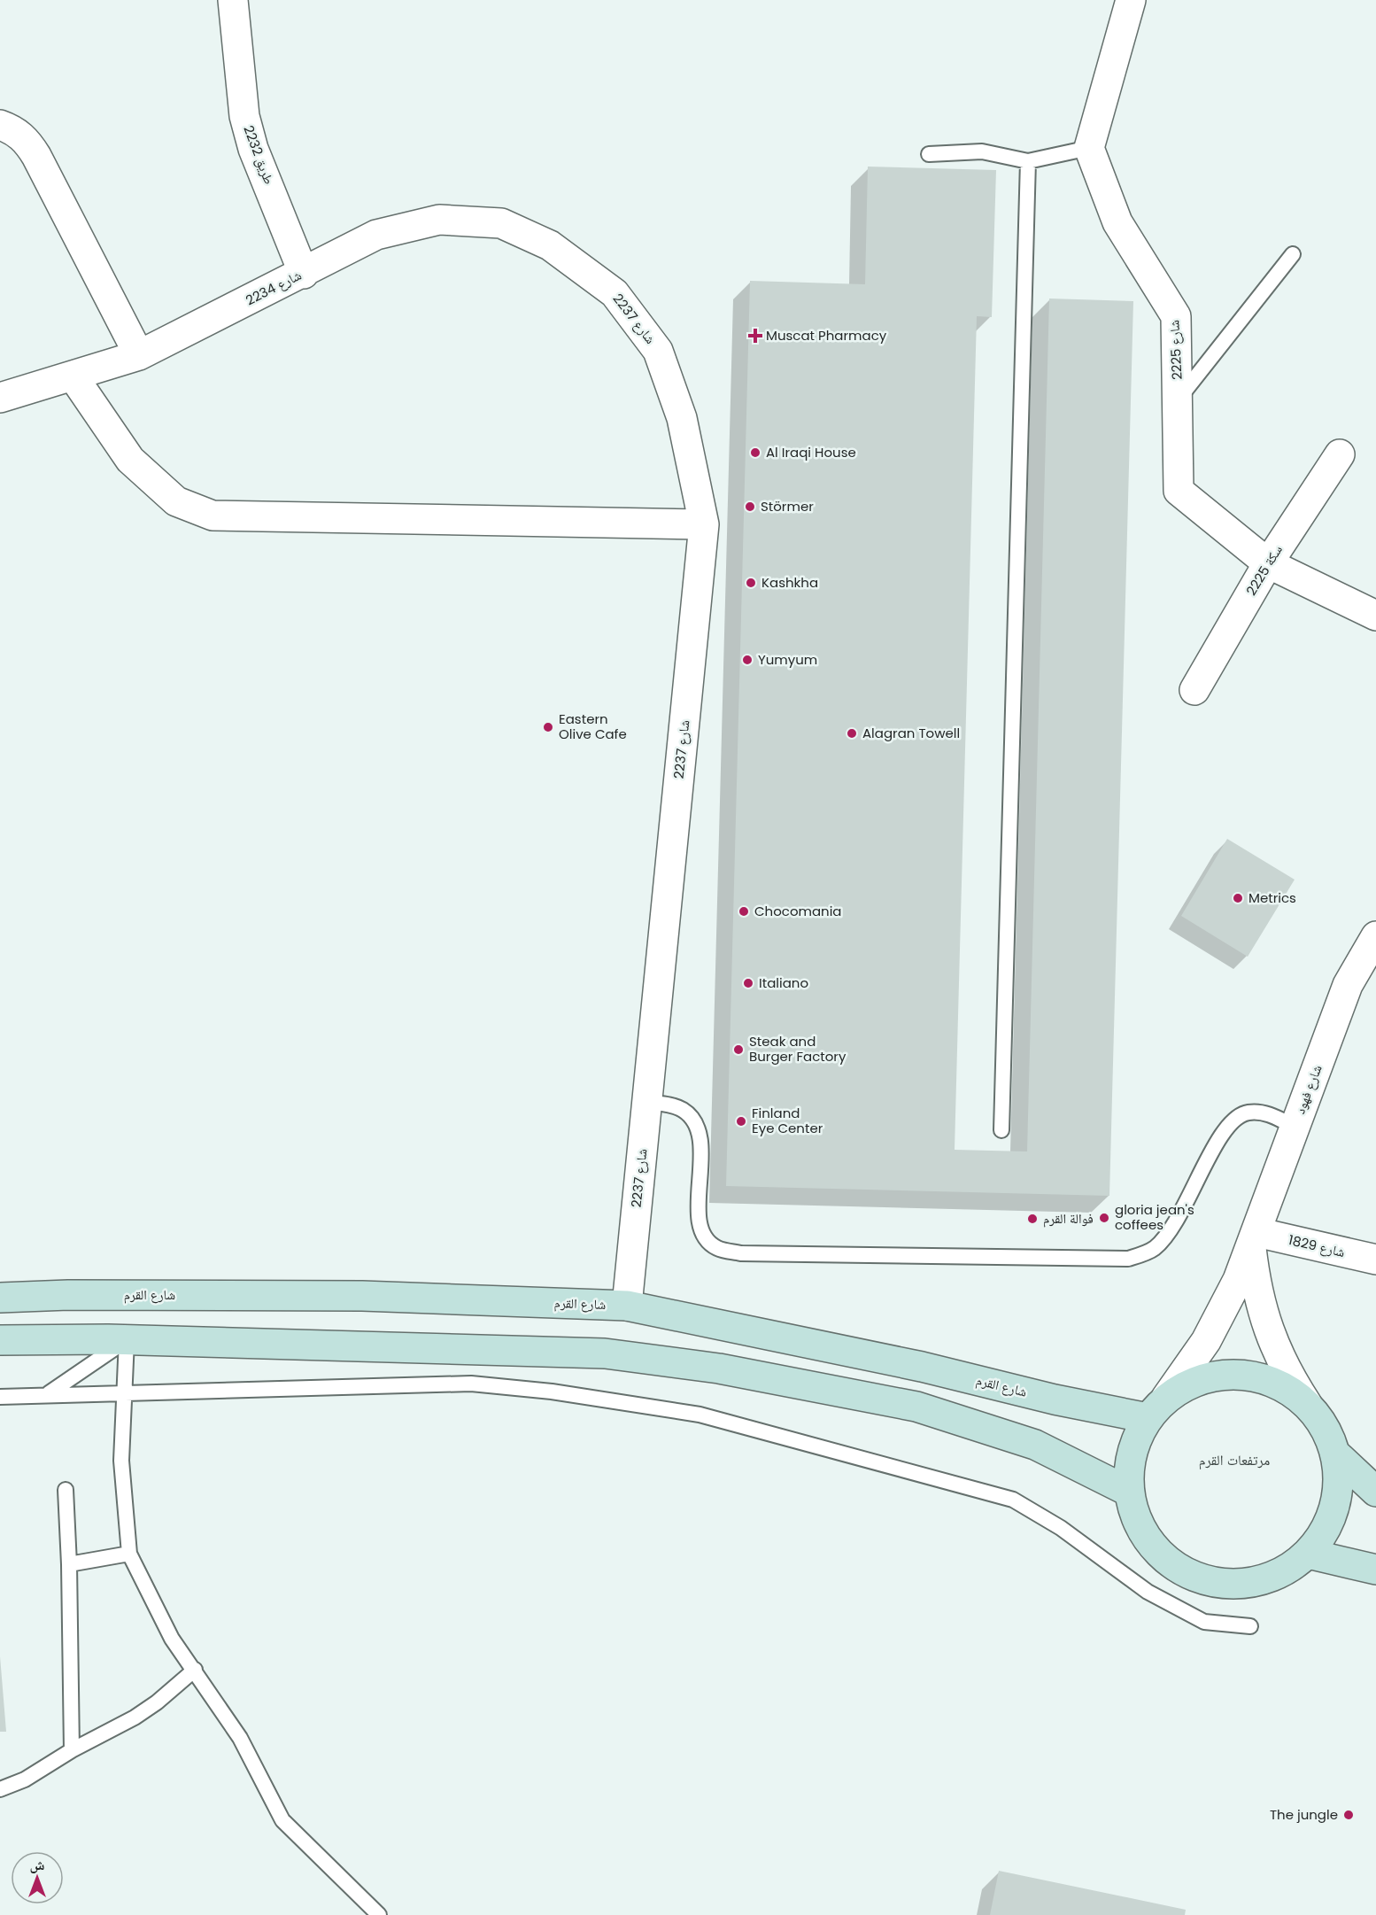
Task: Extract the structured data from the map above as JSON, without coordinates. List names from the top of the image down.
{
  "streets": {
    "main road": ["شارع القرم"],
    "street": [
      "طريق 2232",
      "2234 شارع",
      "2237 شارع",
      "شارع 2225",
      "سكة 2225",
      "شارع فهود",
      "1829 شارع"
    ]
  },
  "crossings": [
    ["طريق 2232", "2234 شارع"],
    ["2234 شارع", "2237 شارع"],
    ["2237 شارع", "شارع القرم"],
    ["شارع 2225", "سكة 2225"],
    ["شارع فهود", "1829 شارع"],
    ["شارع فهود", "شارع القرم"]
  ],
  "districts": ["مرتفعات القرم"],
  "places": {
    "health": ["Muscat Pharmacy"],
    "other": [
      "Al Iraqi House",
      "Störmer",
      "Kashkha",
      "Yumyum",
      "Eastern Olive Cafe",
      "Alagran Towell",
      "Metrics",
      "Chocomania",
      "Italiano",
      "Steak and Burger Factory",
      "Finland Eye Center",
      "gloria jean's coffees",
      "فوالة القرم",
      "The jungle"
    ]
  },
  "north": "top"
}
